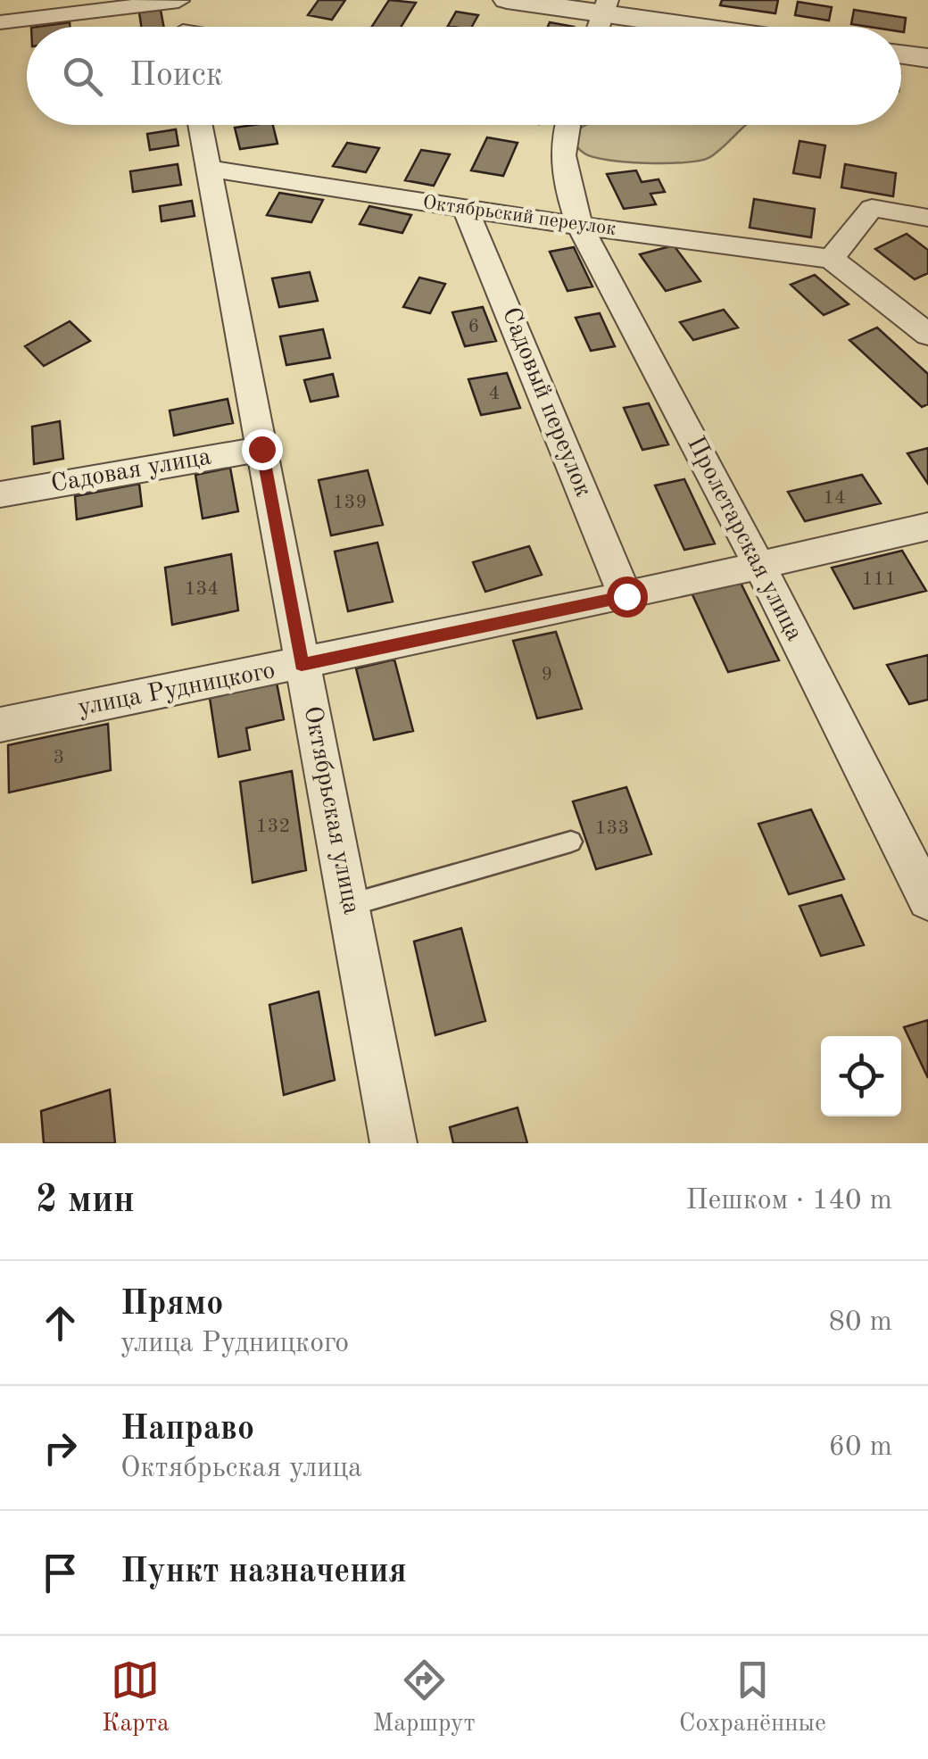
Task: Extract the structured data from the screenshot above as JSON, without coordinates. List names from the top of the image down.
{
  "streets": {
    "street": [
      "Октябрьский переулок",
      "Садовый переулок",
      "Садовая улица",
      "Пролетарская улица",
      "улица Рудницкого",
      "Октябрьская улица"
    ]
  },
  "crossings": [
    ["Октябрьский переулок", "Садовый переулок"],
    ["Октябрьский переулок", "Пролетарская улица"],
    ["Октябрьский переулок", "Октябрьская улица"],
    ["Садовый переулок", "улица Рудницкого"],
    ["Садовая улица", "Октябрьская улица"],
    ["Пролетарская улица", "улица Рудницкого"],
    ["улица Рудницкого", "Октябрьская улица"]
  ],
  "house_numbers": [
    "6",
    "4",
    "14",
    "139",
    "111",
    "134",
    "9",
    "3",
    "132",
    "133"
  ],
  "page": {
    "search": "Поиск",
    "heading": ["2 мин", "Пешком · 140 m"],
    "list": [
      ["Прямо", "улица Рудницкого", "80 m"],
      ["Направо", "Октябрьская улица", "60 m"],
      "Пункт назначения"
    ],
    "nav": ["Карта", "Маршрут", "Сохранённые"]
  }
}
